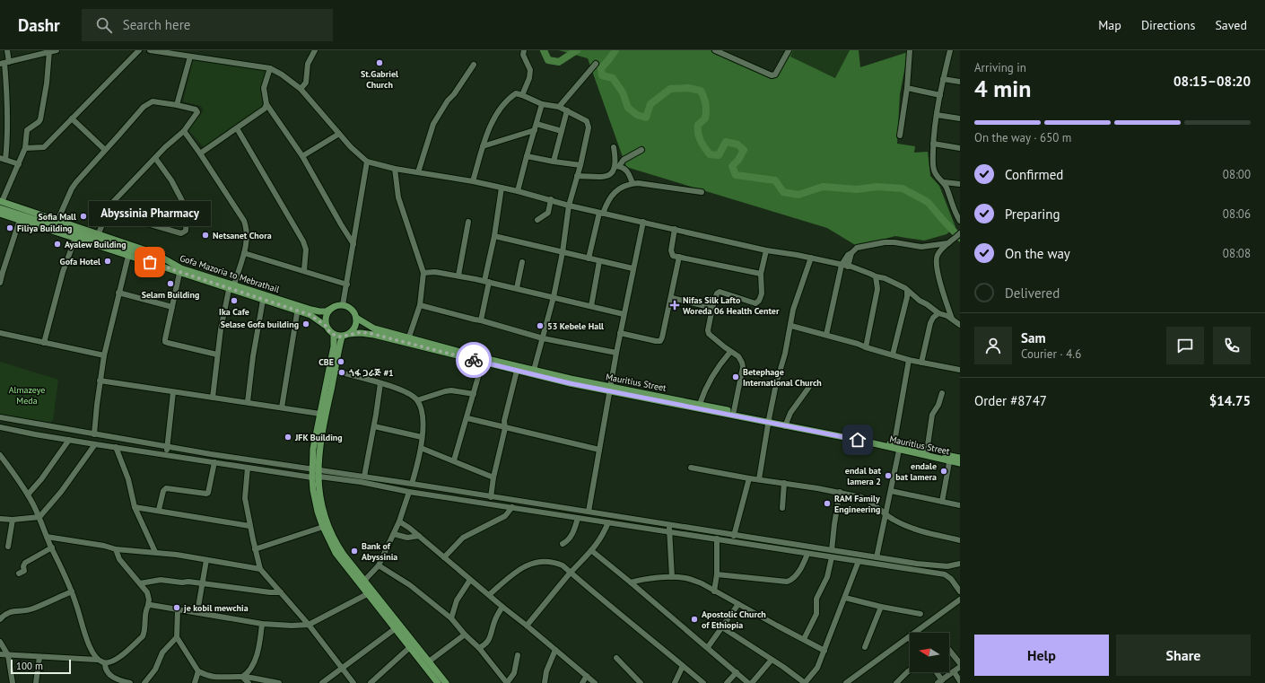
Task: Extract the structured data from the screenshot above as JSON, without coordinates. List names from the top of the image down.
{
  "streets": {
    "main road": ["Gofa Mazoria to Mebrathail", "Mauritius Street"]
  },
  "crossings": [
    ["Gofa Mazoria to Mebrathail", "Mauritius Street"]
  ],
  "parks": ["Almazeye Meda"],
  "places": {
    "other": [
      "St.Gabriel Church",
      "Sofia Mall",
      "Filiya Building",
      "Netsanet Chora",
      "Ayalew Building",
      "Gofa Hotel",
      "Abyssinia Pharmacy",
      "Selam Building",
      "Ika Cafe",
      "Selase Gofa building",
      "53 Kebele Hall",
      "CBE",
      "ጎፋ ጋራጅ #1",
      "Betephage International Church",
      "JFK Building",
      "endale bat lamera",
      "endal bat lamera 2",
      "RAM Family Engineering",
      "Bank of Abyssinia",
      "je kobil mewchia",
      "Apostolic Church of Ethiopia"
    ],
    "health": ["Nifas Silk Lafto Woreda 06 Health Center"]
  },
  "scale_bar": "100 m",
  "north": "left",
  "page": {
    "header": "Dashr",
    "search": "Search here",
    "nav": ["Map", "Directions", "Saved"],
    "heading": ["4 min", "Arriving in", "08:15–08:20"],
    "panel": [
      "Sam",
      "Courier · 4.6",
      "Order #8747",
      "$14.75"
    ],
    "bar": "On the way · 650 m",
    "list": [
      ["Confirmed", "08:00"],
      ["Preparing", "08:06"],
      ["On the way", "08:08"],
      "Delivered"
    ],
    "bubble": "Abyssinia Pharmacy",
    "buttons": ["Help", "Share"],
    "scale": "100 m"
  }
}
